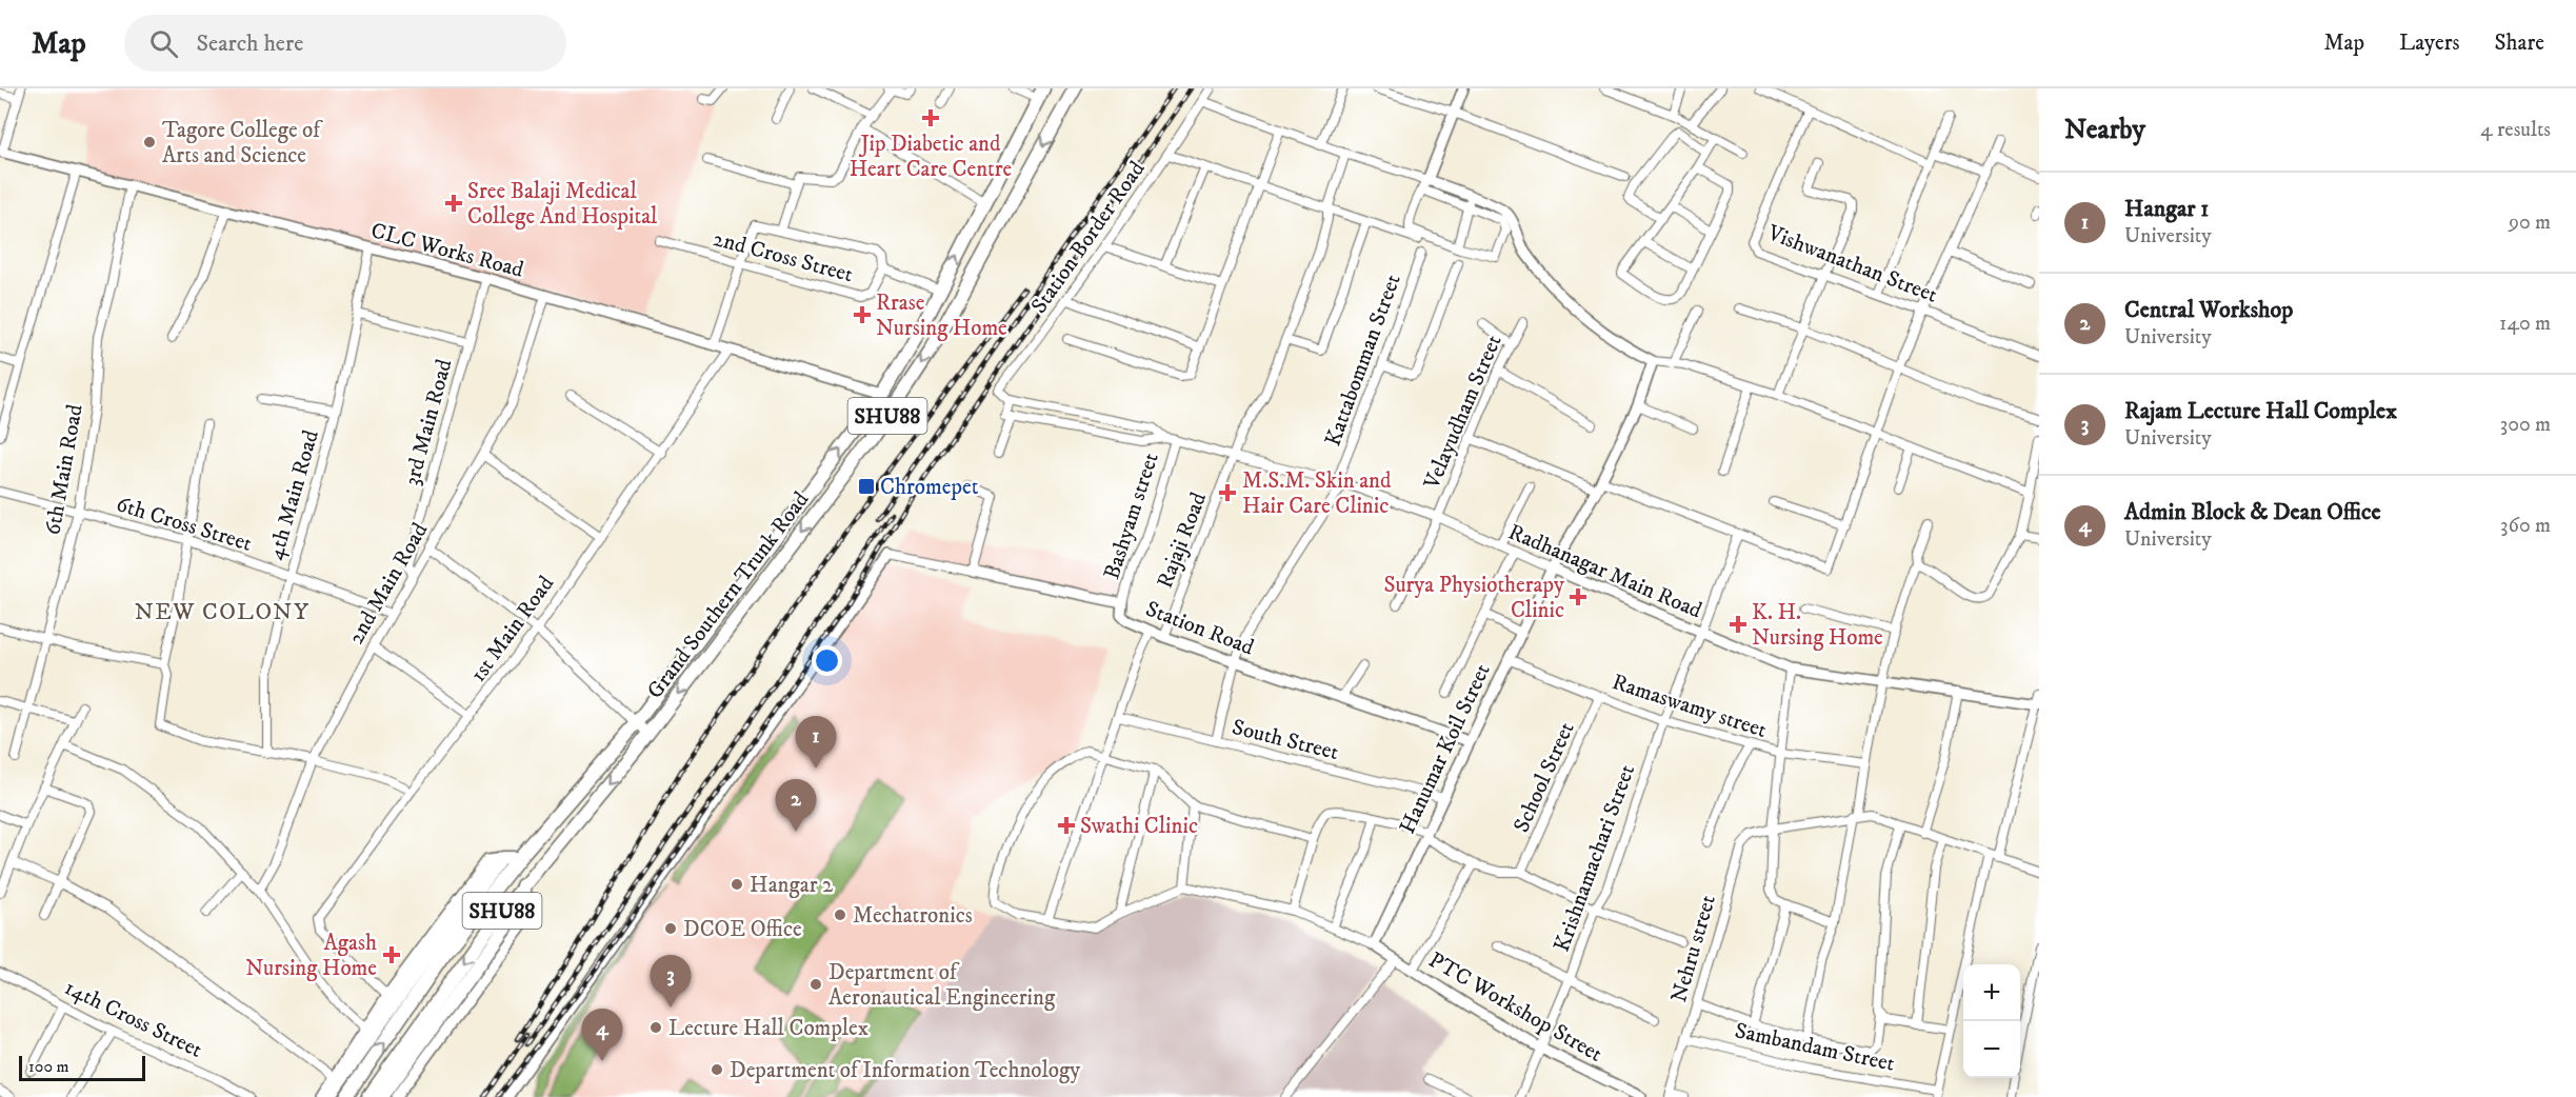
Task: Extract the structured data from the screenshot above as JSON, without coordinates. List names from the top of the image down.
{
  "streets": {
    "main road": ["SHU88", "Grand Southern Trunk Road"],
    "street": [
      "Station Border Road",
      "CLC Works Road",
      "2nd Cross Street",
      "Vishwanathan Street",
      "Kattabomman Street",
      "Velayudham Street",
      "3rd Main Road",
      "6th Main Road",
      "4th Main Road",
      "Bashyam street",
      "6th Cross Street",
      "Rajaji Road",
      "Radhanagar Main Road",
      "2nd Main Road",
      "Station Road",
      "1st Main Road",
      "Ramaswamy street",
      "South Street",
      "Hanumar Koil Street",
      "School Street",
      "Krishnamachari Street",
      "Nehru street",
      "PTC Workshop Street",
      "14th Cross Street",
      "Sambandam Street"
    ]
  },
  "crossings": [
    ["CLC Works Road", "3rd Main Road"],
    ["CLC Works Road", "6th Main Road"],
    ["CLC Works Road", "4th Main Road"],
    ["CLC Works Road", "2nd Main Road"],
    ["CLC Works Road", "Grand Southern Trunk Road"],
    ["CLC Works Road", "1st Main Road"],
    ["Kattabomman Street", "Radhanagar Main Road"],
    ["Kattabomman Street", "Station Road"],
    ["Kattabomman Street", "South Street"],
    ["Velayudham Street", "Radhanagar Main Road"],
    ["3rd Main Road", "2nd Main Road"],
    ["6th Main Road", "6th Cross Street"],
    ["4th Main Road", "6th Cross Street"],
    ["Bashyam street", "Radhanagar Main Road"],
    ["Bashyam street", "Station Road"],
    ["6th Cross Street", "2nd Main Road"],
    ["Rajaji Road", "Radhanagar Main Road"],
    ["Rajaji Road", "Station Road"],
    ["Radhanagar Main Road", "Hanumar Koil Street"],
    ["Radhanagar Main Road", "Krishnamachari Street"],
    ["Station Road", "Hanumar Koil Street"],
    ["Ramaswamy street", "Hanumar Koil Street"],
    ["Ramaswamy street", "School Street"],
    ["Ramaswamy street", "Krishnamachari Street"],
    ["South Street", "Hanumar Koil Street"],
    ["Hanumar Koil Street", "PTC Workshop Street"],
    ["Krishnamachari Street", "PTC Workshop Street"],
    ["Nehru street", "Sambandam Street"]
  ],
  "districts": ["NEW COLONY"],
  "places": {
    "health": [
      "Jip Diabetic and Heart Care Centre",
      "Sree Balaji Medical College And Hospital",
      "Rrase Nursing Home",
      "M.S.M. Skin and Hair Care Clinic",
      "Surya Physiotherapy Clinic",
      "K. H. Nursing Home",
      "Swathi Clinic",
      "Agash Nursing Home"
    ],
    "other": [
      "Tagore College of Arts and Science",
      "Hangar 2",
      "Mechatronics",
      "DCOE Office",
      "Department of Aeronautical Engineering",
      "Lecture Hall Complex",
      "Department of Information Technology"
    ],
    "transit": ["Chromepet"]
  },
  "scale_bar": "100 m",
  "page": {
    "header": "Map",
    "search": "Search here",
    "nav": ["Map", "Layers", "Share"],
    "heading": ["Nearby", "4 results"],
    "list": [
      {
        "mark": "1",
        "name": "Hangar 1",
        "note": "University",
        "value": "90 m"
      },
      {
        "mark": "2",
        "name": "Central Workshop",
        "note": "University",
        "value": "140 m"
      },
      {
        "mark": "3",
        "name": "Rajam Lecture Hall Complex",
        "note": "University",
        "value": "300 m"
      },
      {
        "mark": "4",
        "name": "Admin Block & Dean Office",
        "note": "University",
        "value": "360 m"
      }
    ],
    "pins": [
      "1",
      "2",
      "3",
      "4"
    ],
    "map_buttons": ["+", "−"],
    "scale": "100 m"
  }
}
